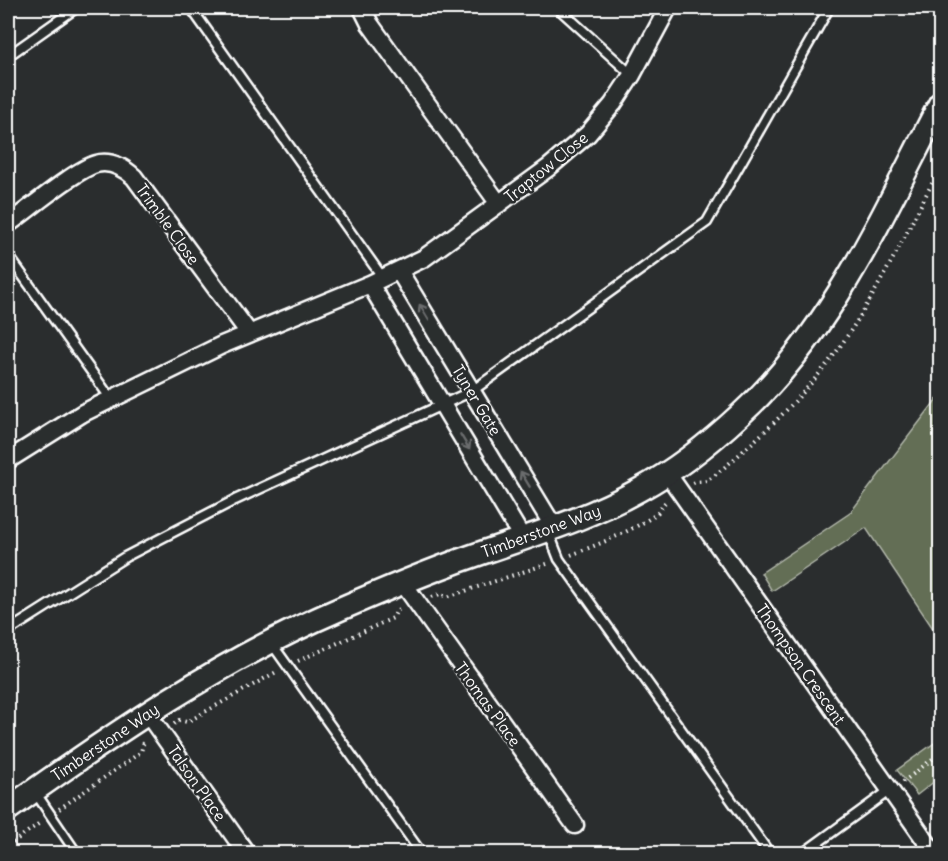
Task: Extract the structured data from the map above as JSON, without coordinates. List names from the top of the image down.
{
  "streets": {
    "street": [
      "Traptow Close",
      "Trimble Close",
      "Tyner Gate",
      "Timberstone Way",
      "Thompson Crescent",
      "Thomas Place",
      "Talson Place"
    ]
  },
  "crossings": [
    ["Traptow Close", "Tyner Gate"],
    ["Tyner Gate", "Timberstone Way"],
    ["Timberstone Way", "Thompson Crescent"],
    ["Timberstone Way", "Thomas Place"],
    ["Timberstone Way", "Talson Place"]
  ]
}
